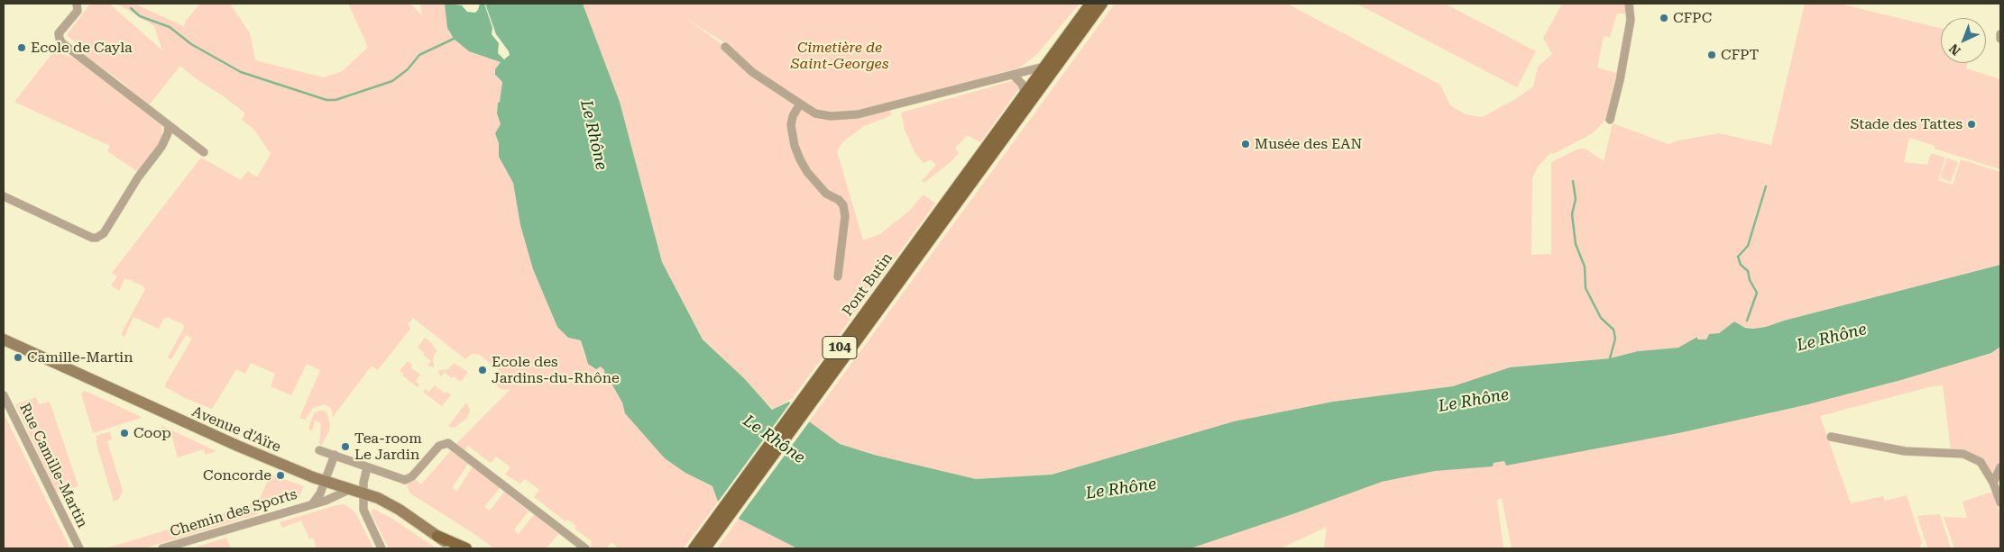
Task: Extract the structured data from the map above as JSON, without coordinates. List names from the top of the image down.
{
  "streets": {
    "main road": ["Pont Butin", "104", "Avenue d'Aïre"],
    "street": ["Rue Camille-Martin", "Chemin des Sports"]
  },
  "crossings": [
    ["Pont Butin", "104"],
    ["Avenue d'Aïre", "Chemin des Sports"]
  ],
  "water": ["Le Rhône"],
  "parks": ["Cimetière de Saint-Georges"],
  "places": [
    "CFPC",
    "Ecole de Cayla",
    "CFPT",
    "Stade des Tattes",
    "Musée des EAN",
    "Camille-Martin",
    "Ecole des Jardins-du-Rhône",
    "Coop",
    "Tea-room Le Jardin",
    "Concorde"
  ],
  "north": "bottom left"
}
